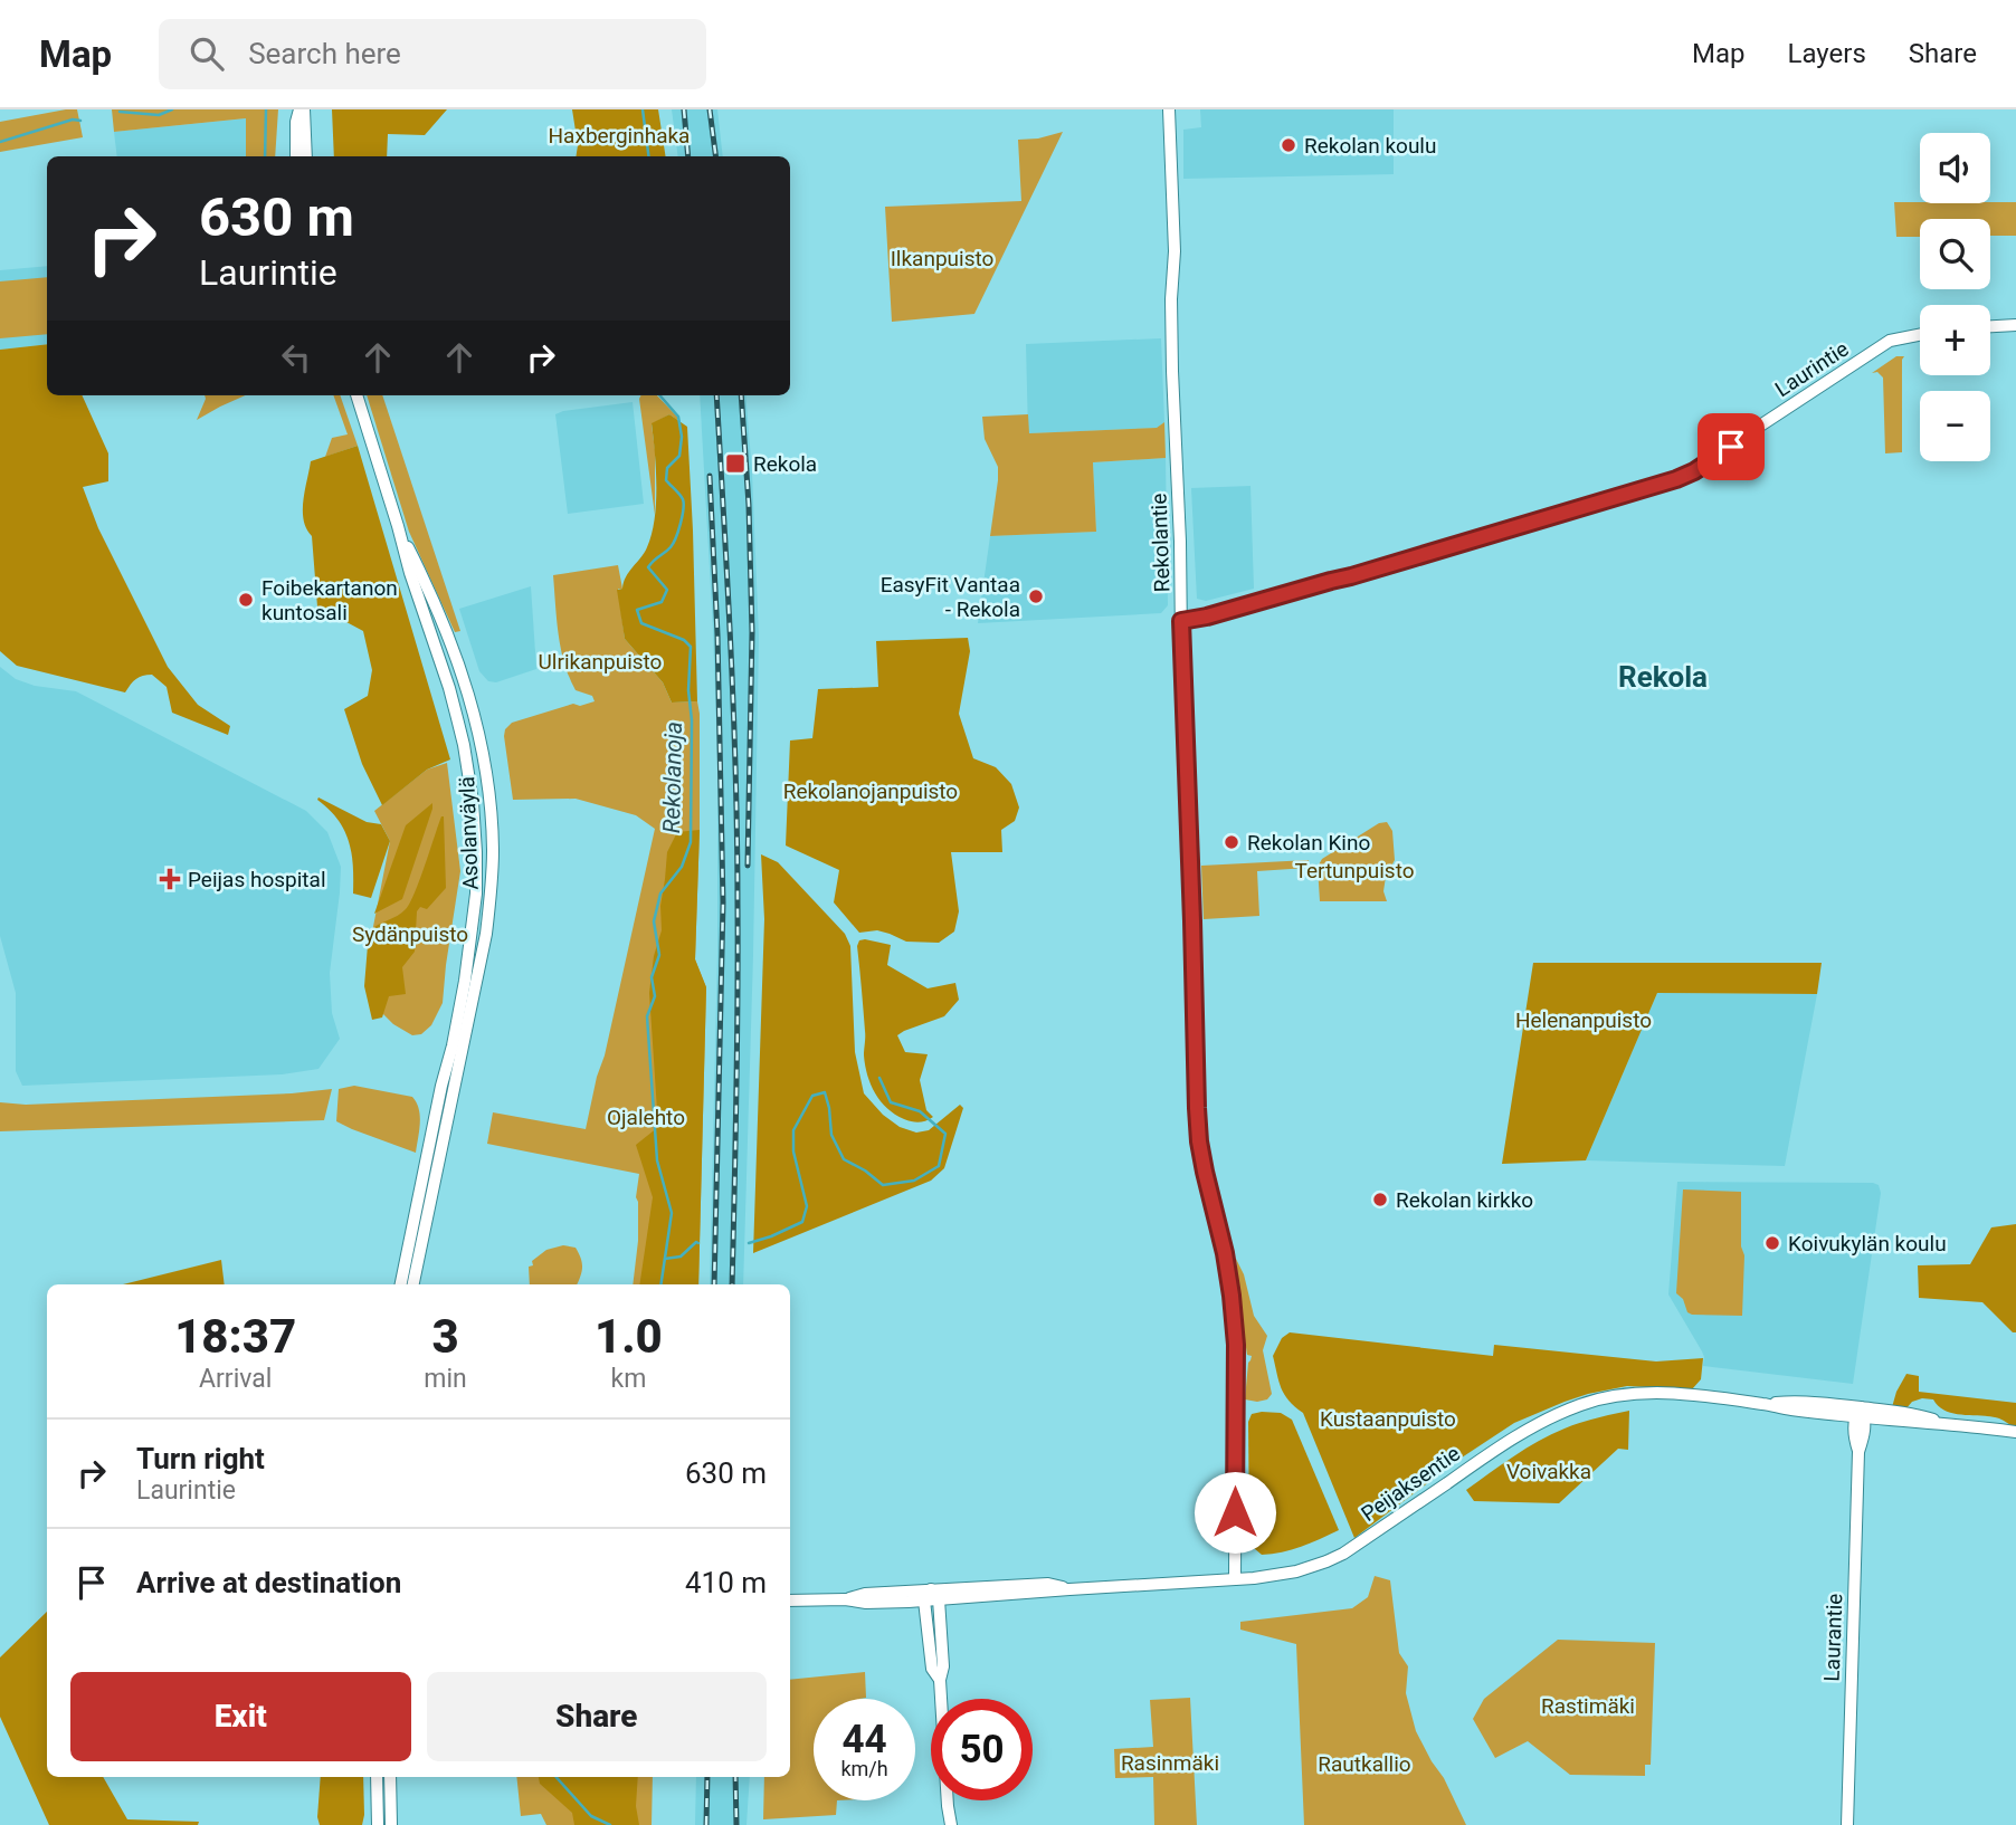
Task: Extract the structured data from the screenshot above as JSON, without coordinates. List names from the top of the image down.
{
  "streets": {
    "main road": [
      "Laurintie",
      "Rekolantie",
      "Asolanväylä",
      "Peijaksentie",
      "Laurantie"
    ]
  },
  "crossings": [
    ["Laurintie", "Rekolantie"],
    ["Rekolantie", "Peijaksentie"],
    ["Peijaksentie", "Laurantie"]
  ],
  "districts": ["Rekola"],
  "water": ["Rekolanoja"],
  "parks": [
    "Haxberginhaka",
    "Ilkanpuisto",
    "Ulrikanpuisto",
    "Rekolanojanpuisto",
    "Tertunpuisto",
    "Sydänpuisto",
    "Helenanpuisto",
    "Ojalehto",
    "Kustaanpuisto",
    "Voivakka",
    "Rastimäki",
    "Rasinmäki",
    "Rautkallio"
  ],
  "places": {
    "other": [
      "Rekolan koulu",
      "EasyFit Vantaa - Rekola",
      "Foibekartanon kuntosali",
      "Rekolan Kino",
      "Rekolan kirkko",
      "Koivukylän koulu"
    ],
    "transit": ["Rekola"],
    "health": ["Peijas hospital"]
  },
  "page": {
    "header": "Map",
    "search": "Search here",
    "nav": ["Map", "Layers", "Share"],
    "map_buttons": ["+", "−"],
    "turn": ["630 m", "Laurintie"],
    "eta": [
      "18:37",
      "Arrival",
      "3",
      "min",
      "1.0",
      "km"
    ],
    "list": [
      {
        "name": "Turn right",
        "note": "Laurintie",
        "value": "630 m"
      },
      {
        "name": "Arrive at destination",
        "value": "410 m"
      }
    ],
    "buttons": ["Exit", "Share"],
    "speed": "44 km/h",
    "limit": "50"
  }
}
